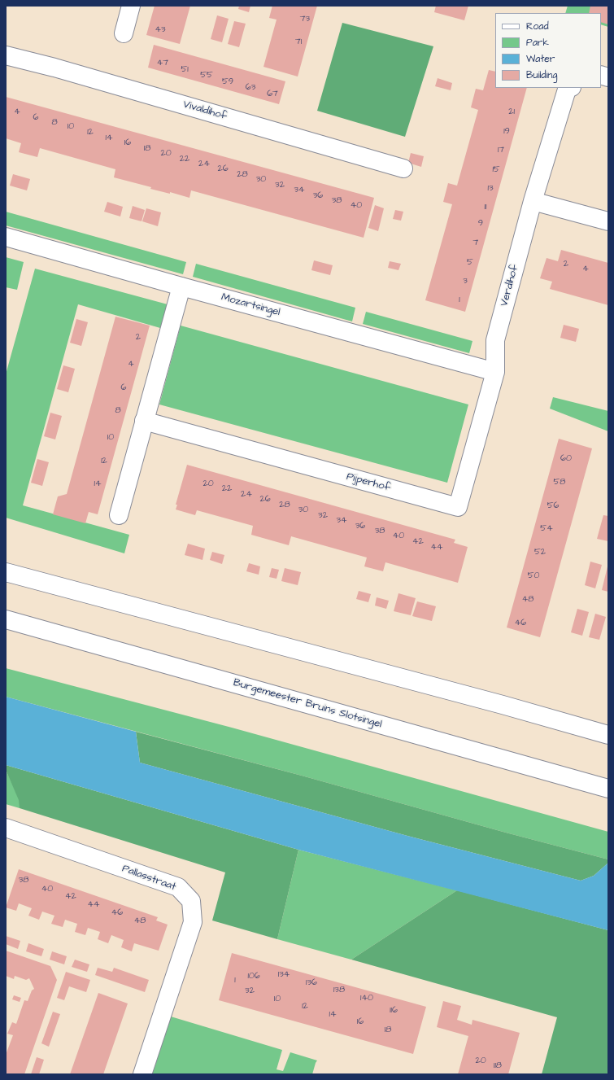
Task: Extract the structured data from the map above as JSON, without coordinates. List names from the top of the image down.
{
  "streets": {
    "street": [
      "Vivaldihof",
      "Verdihof",
      "Mozartsingel",
      "Pijperhof",
      "Burgemeester Bruins Slotsingel",
      "Pallasstraat"
    ]
  },
  "crossings": [
    ["Verdihof", "Mozartsingel"],
    ["Verdihof", "Pijperhof"],
    ["Mozartsingel", "Pijperhof"]
  ],
  "house_numbers": [
    "73",
    "43",
    "71",
    "47",
    "51",
    "55",
    "59",
    "63",
    "67",
    "4",
    "21",
    "6",
    "8",
    "10",
    "19",
    "12",
    "14",
    "16",
    "18",
    "17",
    "20",
    "22",
    "24",
    "26",
    "15",
    "28",
    "30",
    "32",
    "13",
    "34",
    "36",
    "38",
    "40",
    "11",
    "9",
    "7",
    "5",
    "2",
    "4",
    "3",
    "1",
    "2",
    "4",
    "6",
    "8",
    "10",
    "60",
    "12",
    "58",
    "14",
    "20",
    "22",
    "24",
    "26",
    "28",
    "56",
    "30",
    "32",
    "34",
    "36",
    "54",
    "38",
    "40",
    "42",
    "44",
    "52",
    "50",
    "48",
    "46",
    "38",
    "40",
    "42",
    "44",
    "46",
    "48",
    "134",
    "106",
    "1",
    "136",
    "138",
    "32",
    "140",
    "10",
    "12",
    "116",
    "14",
    "16",
    "18",
    "20",
    "118"
  ],
  "legend": [
    "Road",
    "Park",
    "Water",
    "Building"
  ]
}
